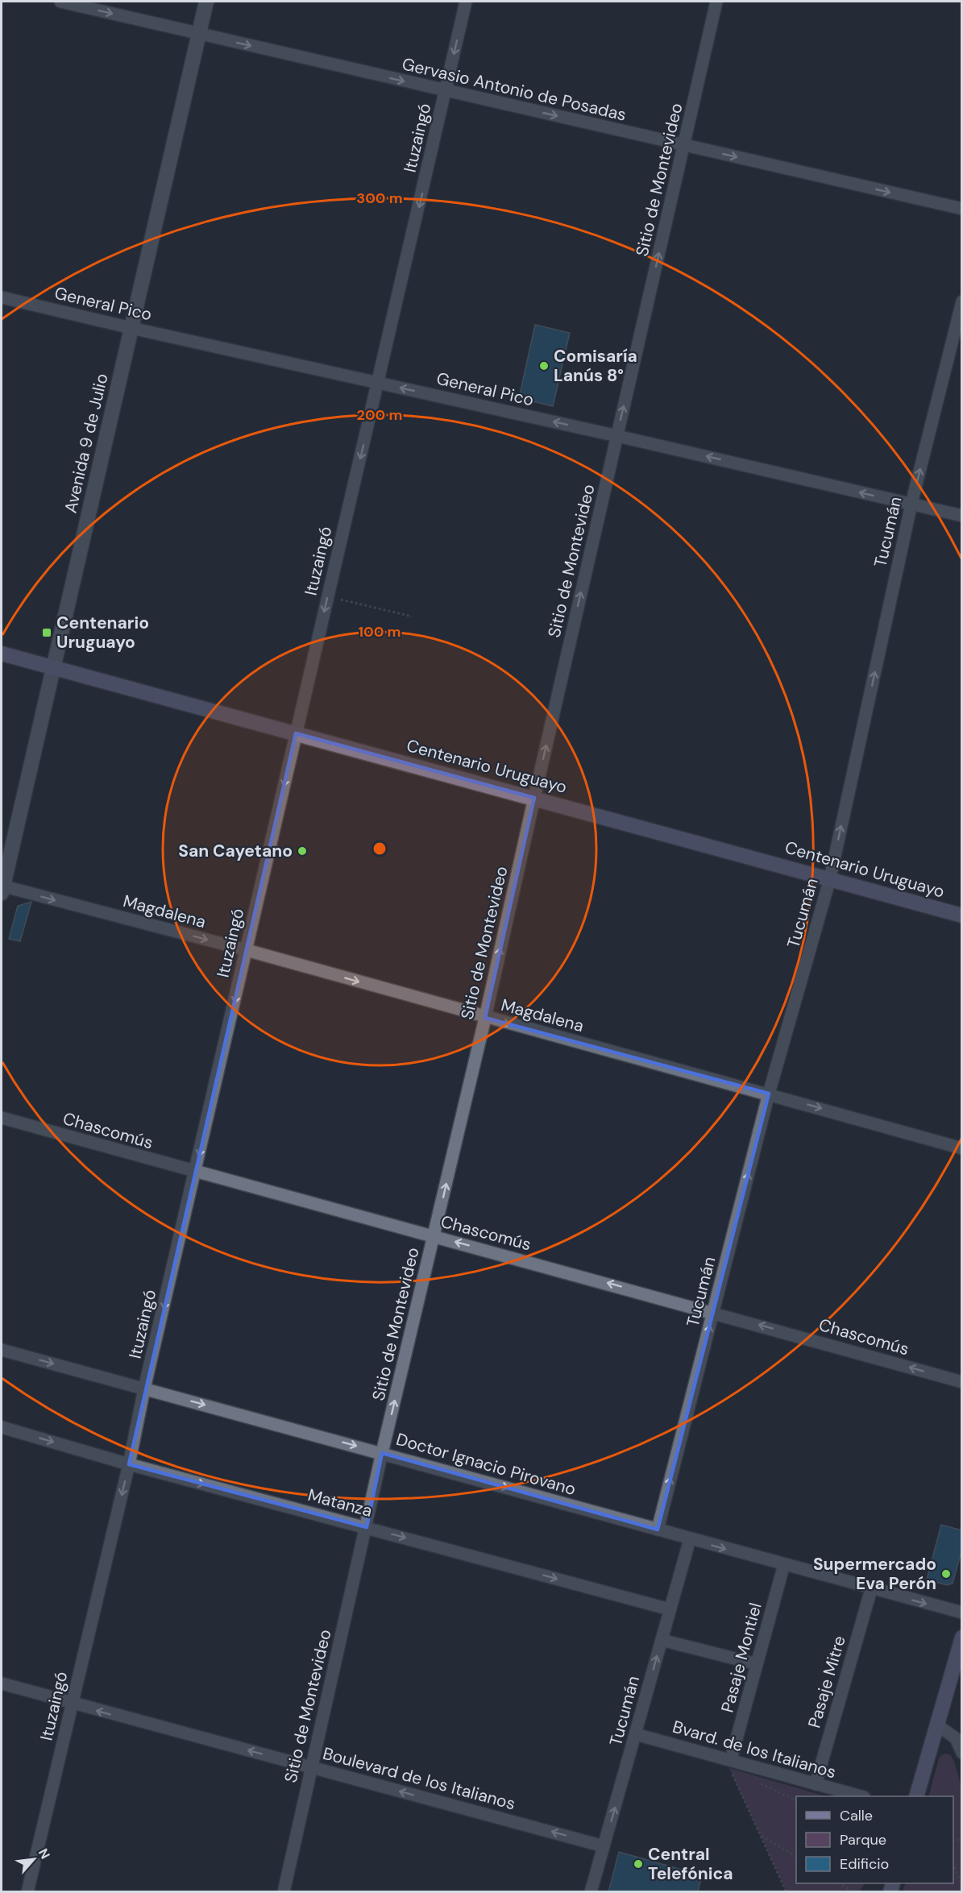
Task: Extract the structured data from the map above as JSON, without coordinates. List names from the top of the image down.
{
  "streets": {
    "main road": ["Centenario Uruguayo"],
    "street": [
      "Gervasio Antonio de Posadas",
      "Ituzaingó",
      "Sitio de Montevideo",
      "General Pico",
      "Avenida 9 de Julio",
      "Tucumán",
      "Magdalena",
      "Chascomús",
      "Doctor Ignacio Pirovano",
      "Matanza",
      "Pasaje Montiel",
      "Pasaje Mitre",
      "Bvard. de los Italianos",
      "Boulevard de los Italianos"
    ]
  },
  "crossings": [
    ["Gervasio Antonio de Posadas", "Ituzaingó"],
    ["Gervasio Antonio de Posadas", "Sitio de Montevideo"],
    ["Gervasio Antonio de Posadas", "Avenida 9 de Julio"],
    ["Ituzaingó", "General Pico"],
    ["Ituzaingó", "Centenario Uruguayo"],
    ["Ituzaingó", "Magdalena"],
    ["Ituzaingó", "Chascomús"],
    ["Ituzaingó", "Doctor Ignacio Pirovano"],
    ["Ituzaingó", "Matanza"],
    ["Ituzaingó", "Boulevard de los Italianos"],
    ["Sitio de Montevideo", "General Pico"],
    ["Sitio de Montevideo", "Centenario Uruguayo"],
    ["Sitio de Montevideo", "Magdalena"],
    ["Sitio de Montevideo", "Chascomús"],
    ["Sitio de Montevideo", "Doctor Ignacio Pirovano"],
    ["Sitio de Montevideo", "Matanza"],
    ["Sitio de Montevideo", "Boulevard de los Italianos"],
    ["General Pico", "Avenida 9 de Julio"],
    ["General Pico", "Tucumán"],
    ["Avenida 9 de Julio", "Centenario Uruguayo"],
    ["Avenida 9 de Julio", "Magdalena"],
    ["Tucumán", "Centenario Uruguayo"],
    ["Tucumán", "Magdalena"],
    ["Tucumán", "Chascomús"],
    ["Tucumán", "Doctor Ignacio Pirovano"],
    ["Tucumán", "Matanza"],
    ["Tucumán", "Bvard. de los Italianos"],
    ["Tucumán", "Boulevard de los Italianos"],
    ["Doctor Ignacio Pirovano", "Pasaje Montiel"],
    ["Doctor Ignacio Pirovano", "Pasaje Mitre"],
    ["Pasaje Montiel", "Bvard. de los Italianos"],
    ["Pasaje Mitre", "Bvard. de los Italianos"]
  ],
  "one_way": [
    "Gervasio Antonio de Posadas",
    "Ituzaingó",
    "Sitio de Montevideo",
    "General Pico",
    "Tucumán",
    "Magdalena",
    "Chascomús",
    "Doctor Ignacio Pirovano",
    "Matanza",
    "Boulevard de los Italianos"
  ],
  "places": {
    "other": [
      "Comisaría Lanús 8°",
      "San Cayetano",
      "Supermercado Eva Perón",
      "Central Telefónica"
    ],
    "transit": ["Centenario Uruguayo"]
  },
  "legend": ["Calle", "Parque", "Edificio"],
  "north": "top right",
  "rings": ["300 m", "200 m", "100 m"]
}
